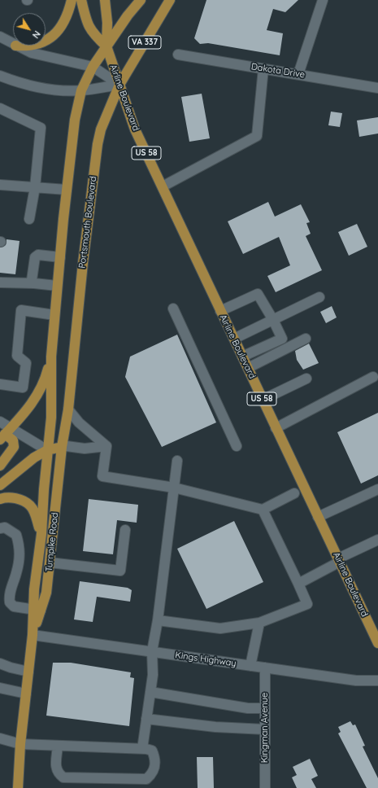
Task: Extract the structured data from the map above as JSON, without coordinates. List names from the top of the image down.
{
  "streets": {
    "main road": [
      "VA 337",
      "Airline Boulevard",
      "US 58",
      "Portsmouth Boulevard",
      "Turnpike Road"
    ],
    "street": ["Dakota Drive", "Kings Highway", "Kingman Avenue"]
  },
  "crossings": [
    ["VA 337", "Airline Boulevard"],
    ["Airline Boulevard", "Portsmouth Boulevard"],
    ["Portsmouth Boulevard", "Turnpike Road"],
    ["Turnpike Road", "Kings Highway"],
    ["Kings Highway", "Kingman Avenue"]
  ],
  "north": "bottom right"
}
